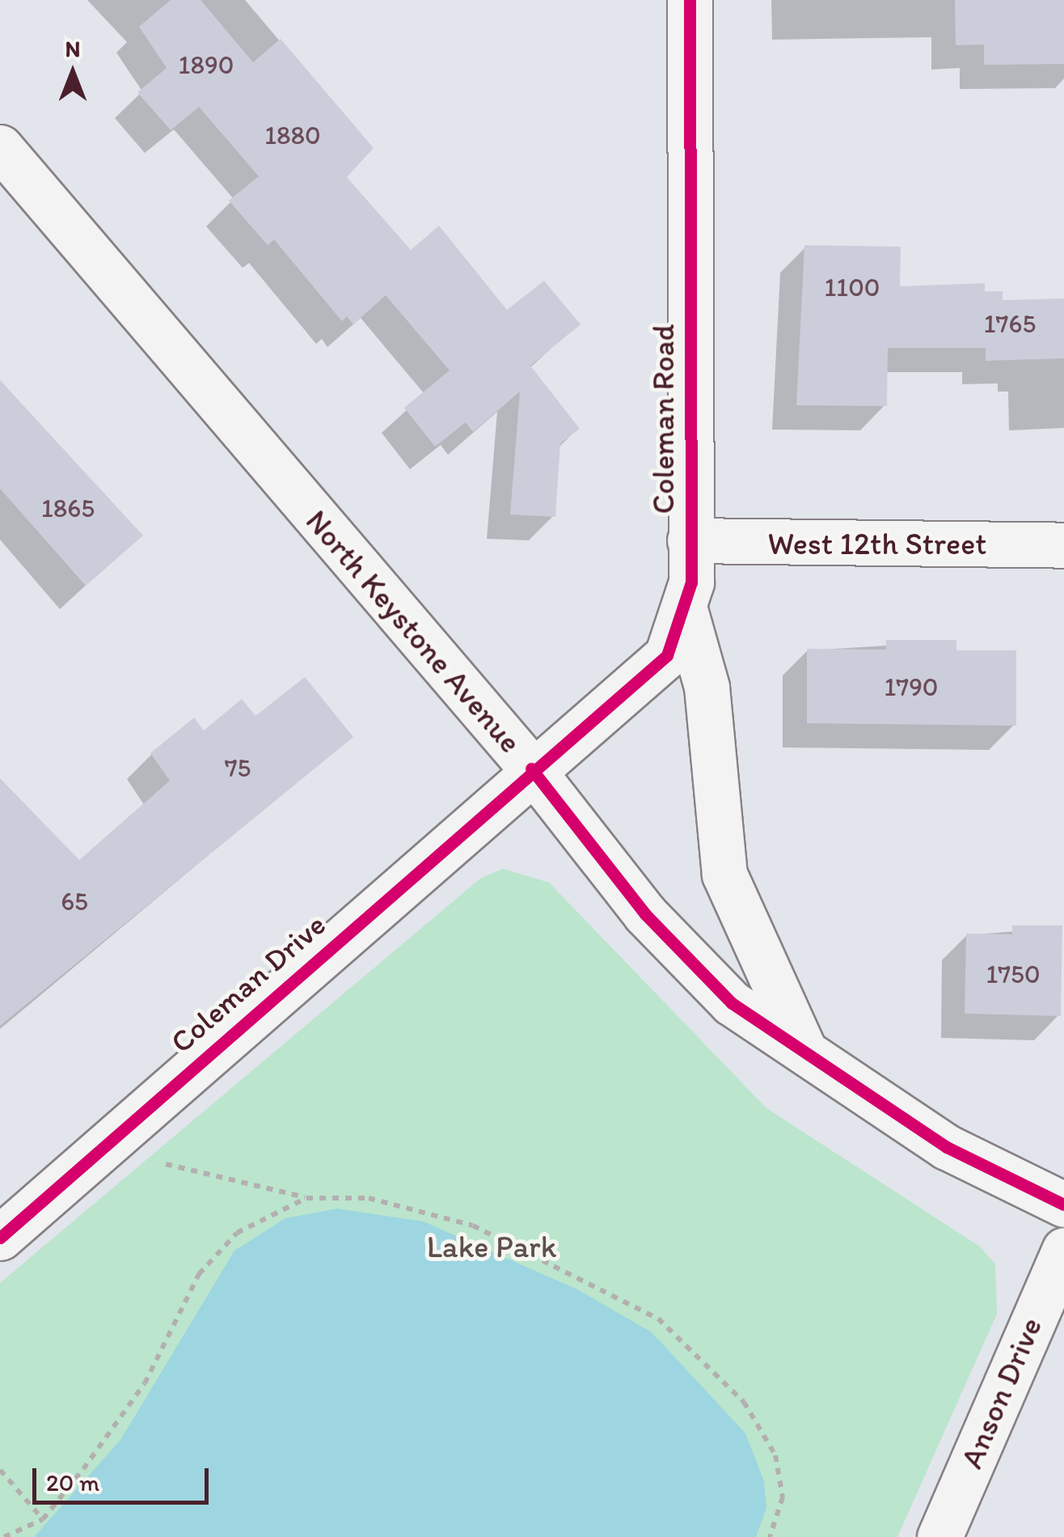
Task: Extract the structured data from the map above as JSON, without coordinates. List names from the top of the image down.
{
  "streets": {
    "street": [
      "Coleman Road",
      "West 12th Street",
      "North Keystone Avenue",
      "Coleman Drive",
      "Anson Drive"
    ]
  },
  "crossings": [
    ["Coleman Road", "West 12th Street"],
    ["Coleman Road", "North Keystone Avenue"],
    ["Coleman Road", "Coleman Drive"],
    ["North Keystone Avenue", "Coleman Drive"]
  ],
  "parks": ["Lake Park"],
  "house_numbers": [
    "1890",
    "1880",
    "1100",
    "1765",
    "1865",
    "1790",
    "75",
    "65",
    "1750"
  ],
  "scale_bar": "20 m",
  "north": "top"
}
